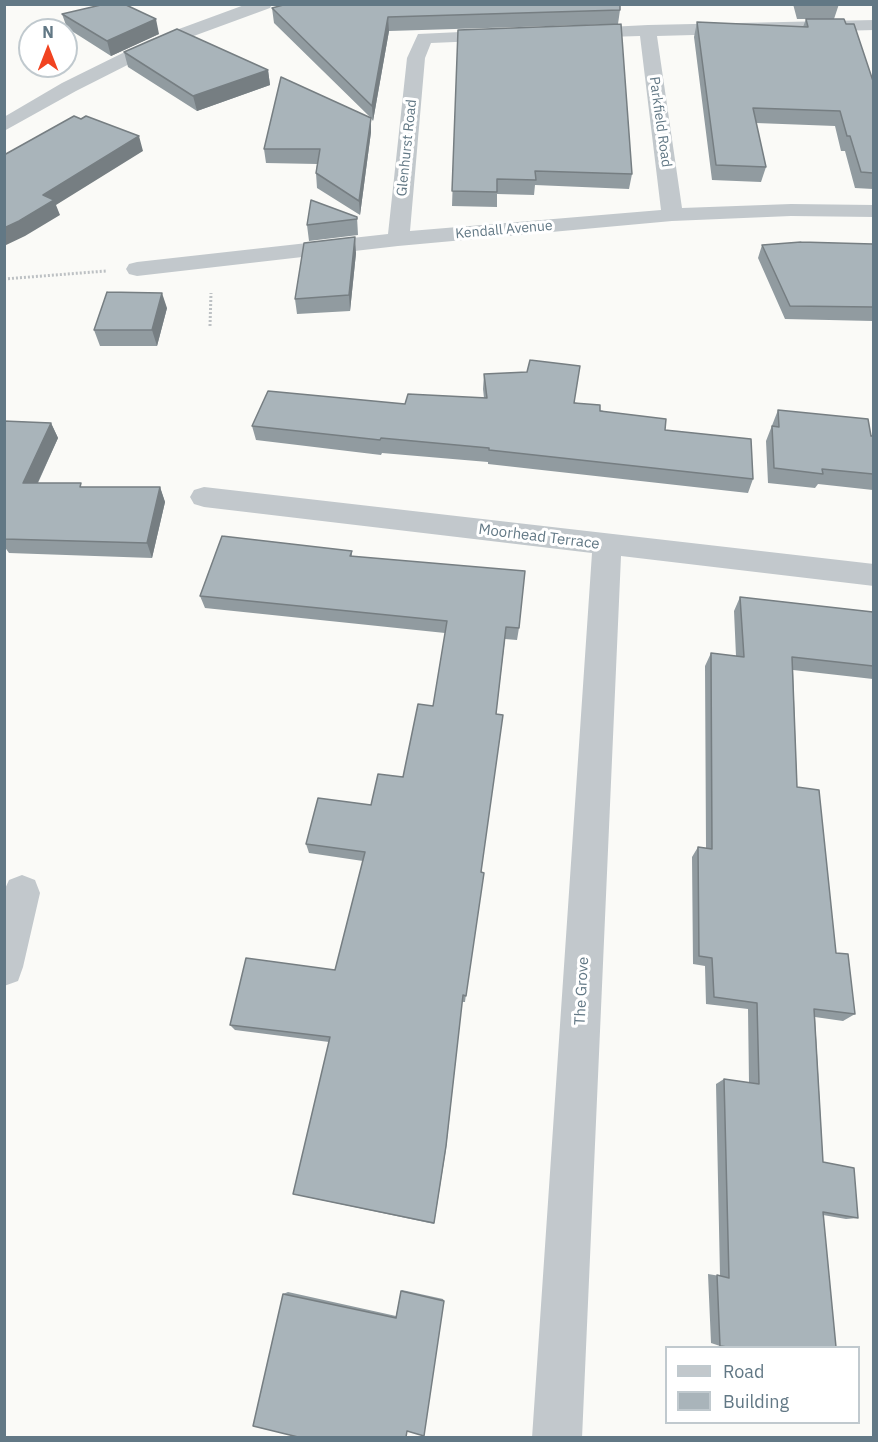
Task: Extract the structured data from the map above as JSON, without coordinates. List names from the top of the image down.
{
  "streets": {
    "street": [
      "Parkfield Road",
      "Glenhurst Road",
      "Kendall Avenue",
      "Moorhead Terrace",
      "The Grove"
    ]
  },
  "crossings": [
    ["Parkfield Road", "Kendall Avenue"],
    ["Glenhurst Road", "Kendall Avenue"],
    ["Moorhead Terrace", "The Grove"]
  ],
  "legend": ["Road", "Building"],
  "north": "top"
}
